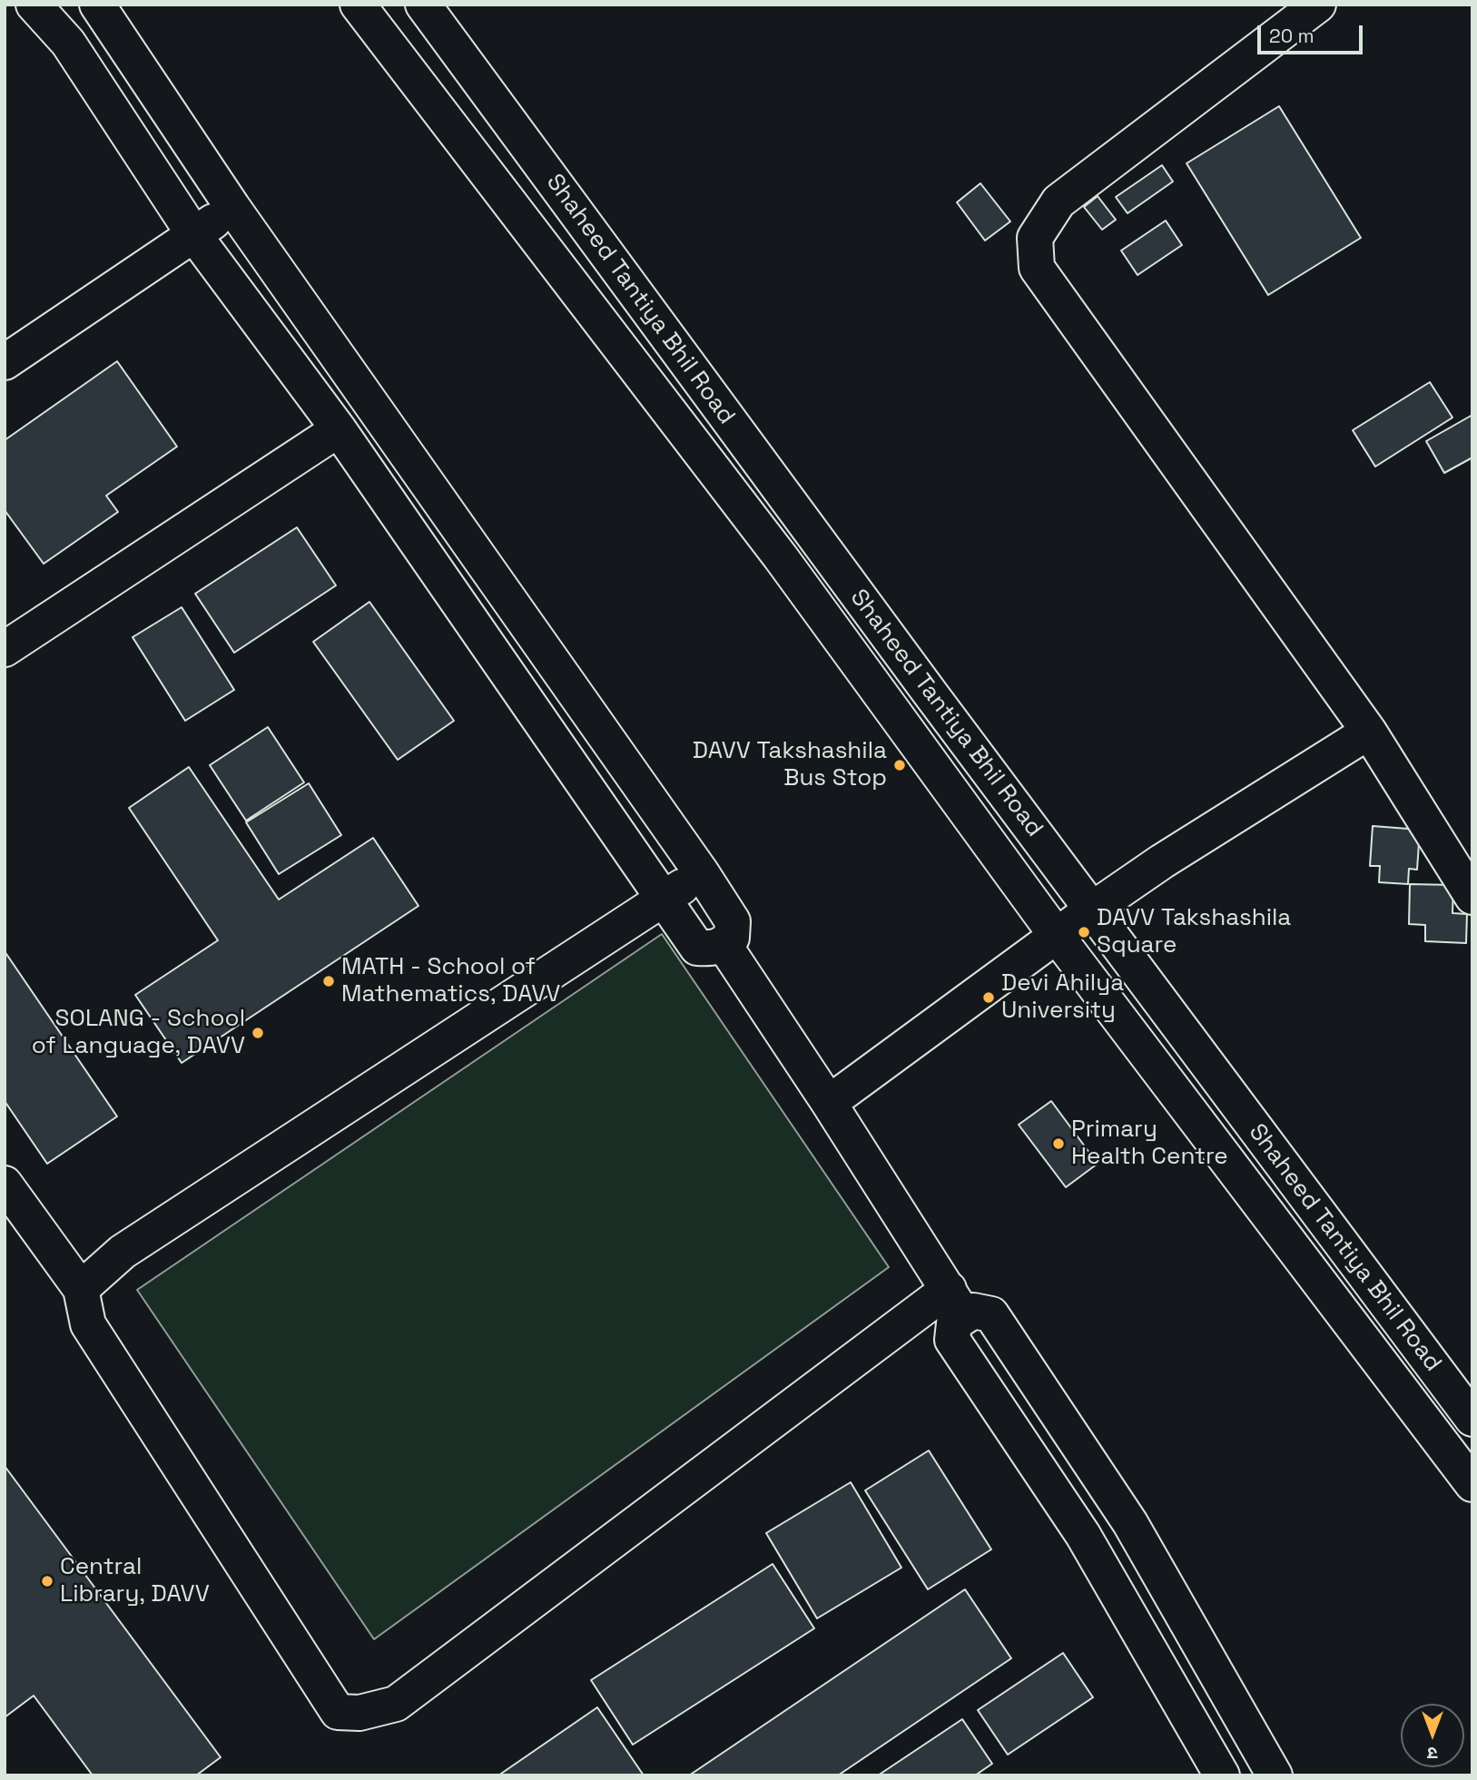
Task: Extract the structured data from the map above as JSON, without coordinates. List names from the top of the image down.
{
  "streets": {
    "main road": ["Shaheed Tantiya Bhil Road"]
  },
  "places": [
    "DAVV Takshashila Bus Stop",
    "DAVV Takshashila Square",
    "MATH - School of Mathematics, DAVV",
    "Devi Ahilya University",
    "SOLANG - School of Language, DAVV",
    "Primary Health Centre",
    "Central Library, DAVV"
  ],
  "scale_bar": "20 m",
  "north": "bottom"
}
